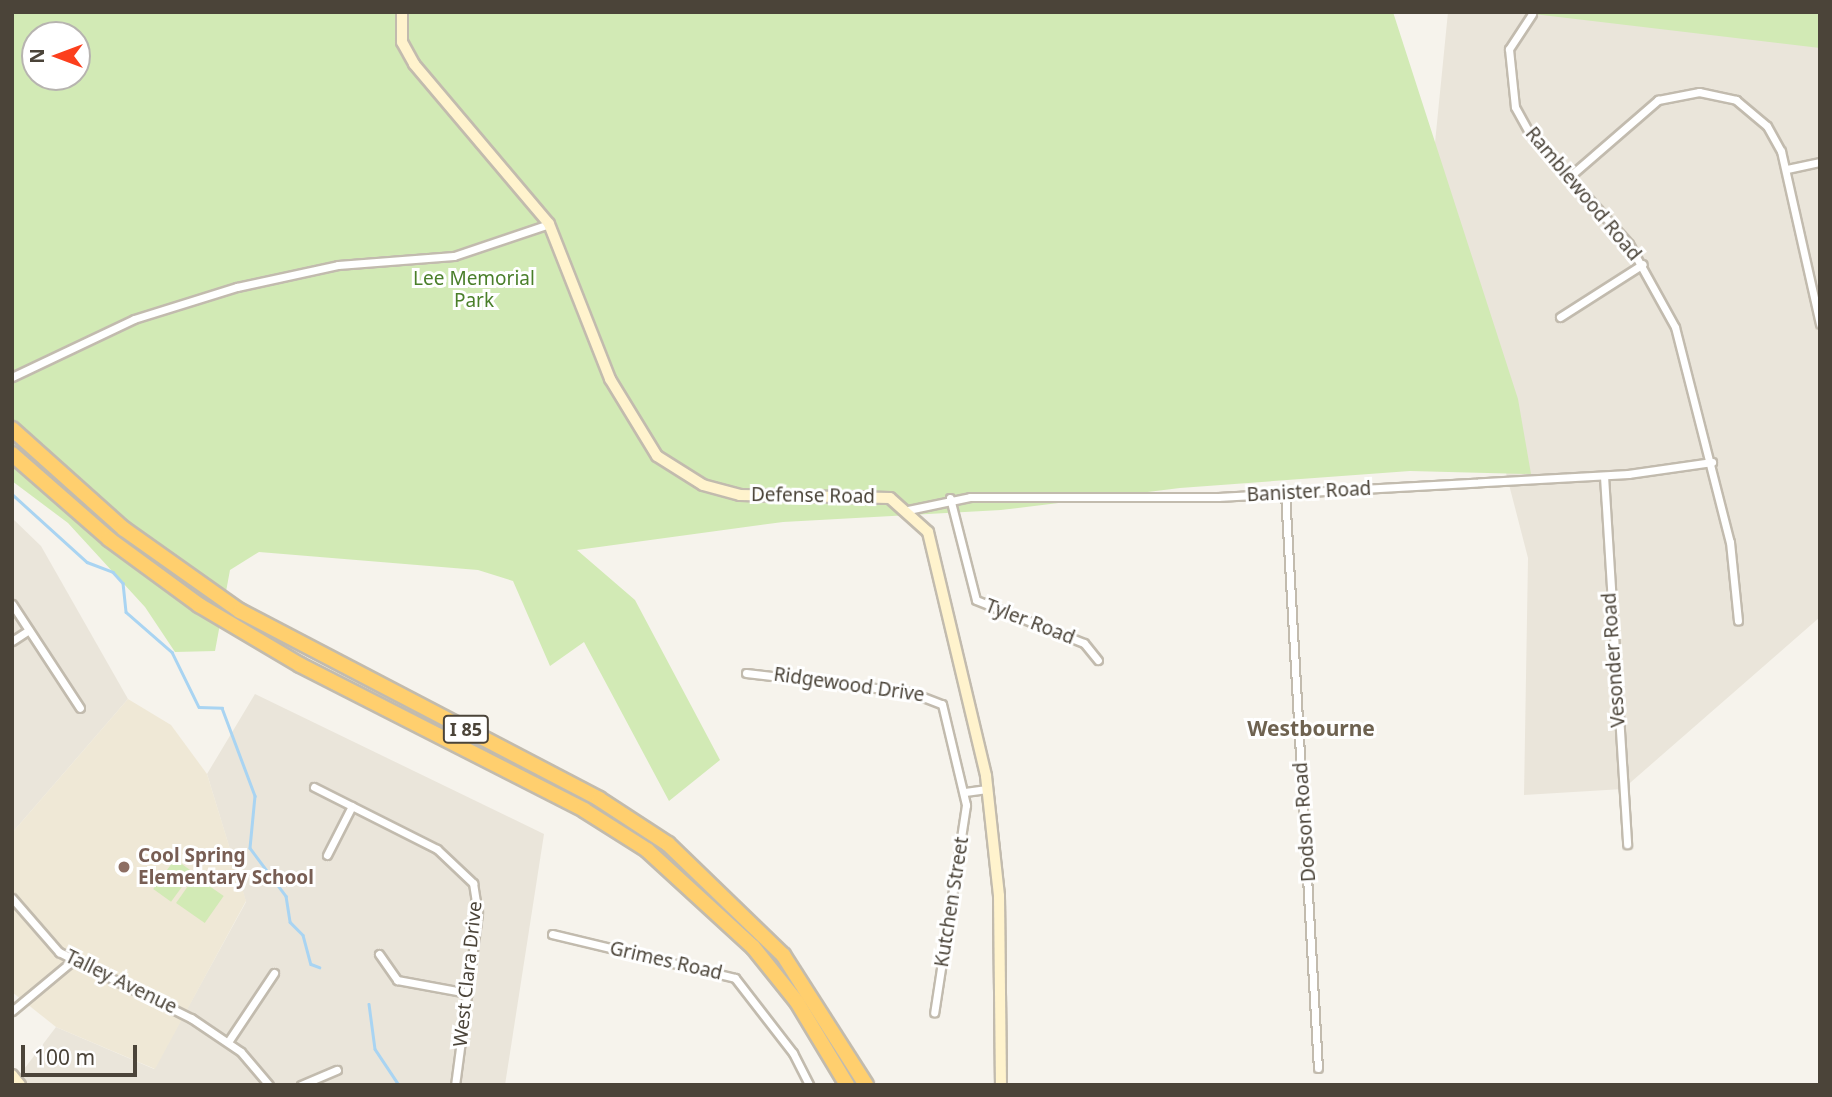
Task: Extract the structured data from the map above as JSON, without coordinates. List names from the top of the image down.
{
  "streets": {
    "highway": ["I 85"],
    "street": [
      "Ramblewood Road",
      "Banister Road",
      "Defense Road",
      "Tyler Road",
      "Vesonder Road",
      "Ridgewood Drive",
      "Dodson Road",
      "Kutchen Street",
      "Grimes Road",
      "West Clara Drive",
      "Talley Avenue"
    ]
  },
  "crossings": [
    ["Ramblewood Road", "Banister Road"],
    ["Banister Road", "Defense Road"],
    ["Banister Road", "Tyler Road"],
    ["Banister Road", "Vesonder Road"],
    ["Banister Road", "Dodson Road"],
    ["Ridgewood Drive", "Kutchen Street"]
  ],
  "districts": ["Westbourne"],
  "parks": ["Lee Memorial Park"],
  "places": ["Cool Spring Elementary School"],
  "scale_bar": "100 m",
  "north": "left"
}
